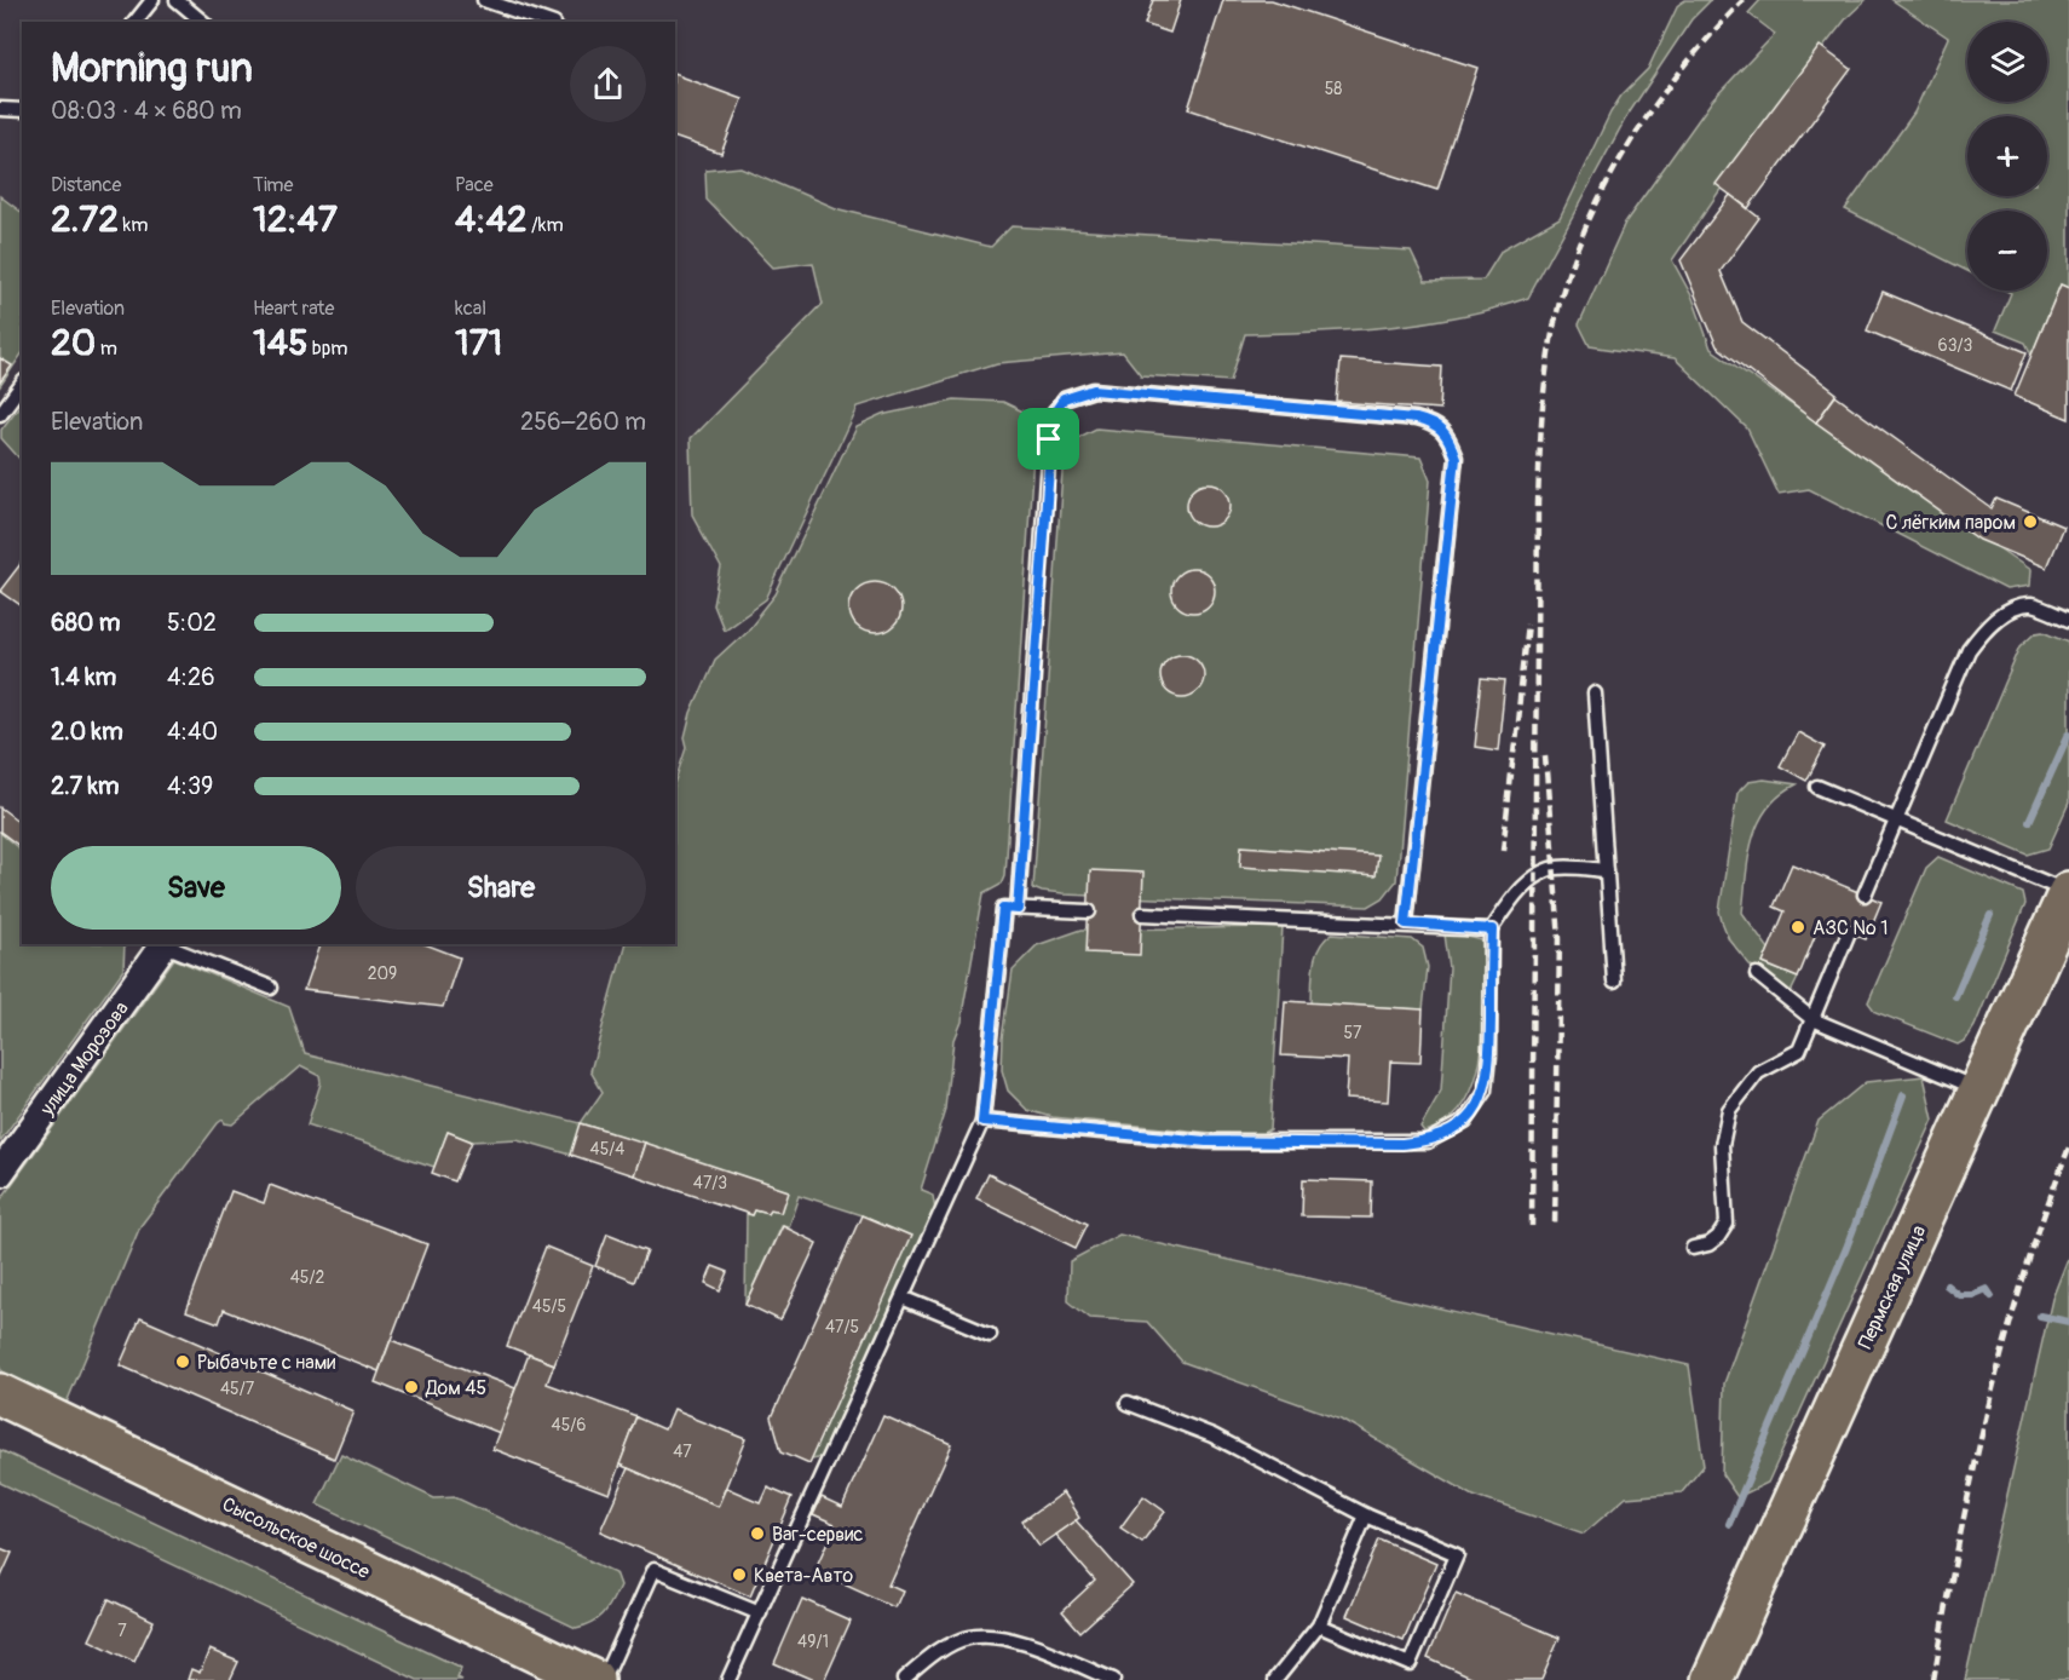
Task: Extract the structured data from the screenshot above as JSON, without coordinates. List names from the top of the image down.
{
  "streets": {
    "main road": ["Пермская улица", "Сысольское шоссе"],
    "street": ["улица Морозова"]
  },
  "places": [
    "С лёгким паром",
    "АЗС № 1",
    "Рыбачьте с нами",
    "Дом 45",
    "Ваг-сервис",
    "Квета-Авто"
  ],
  "house_numbers": [
    "58",
    "63/3",
    "209",
    "57",
    "45/4",
    "47/3",
    "45/2",
    "45/5",
    "47/5",
    "45/7",
    "45/6",
    "47",
    "7",
    "49/1"
  ],
  "page": {
    "map_buttons": ["+", "−"],
    "heading": ["Morning run", "08:03 · 4 × 680 m"],
    "stats": [
      ["Distance", "2.72 km"],
      ["Time", "12:47"],
      ["Pace", "4:42 /km"],
      ["Elevation", "20 m"],
      ["Heart rate", "145 bpm"],
      ["kcal", "171"]
    ],
    "chart": ["Elevation", "256–260 m"],
    "list": [
      {
        "name": "680 m",
        "note": "5:02"
      },
      {
        "name": "1.4 km",
        "note": "4:26"
      },
      {
        "name": "2.0 km",
        "note": "4:40"
      },
      {
        "name": "2.7 km",
        "note": "4:39"
      }
    ],
    "buttons": ["Save", "Share"]
  }
}
